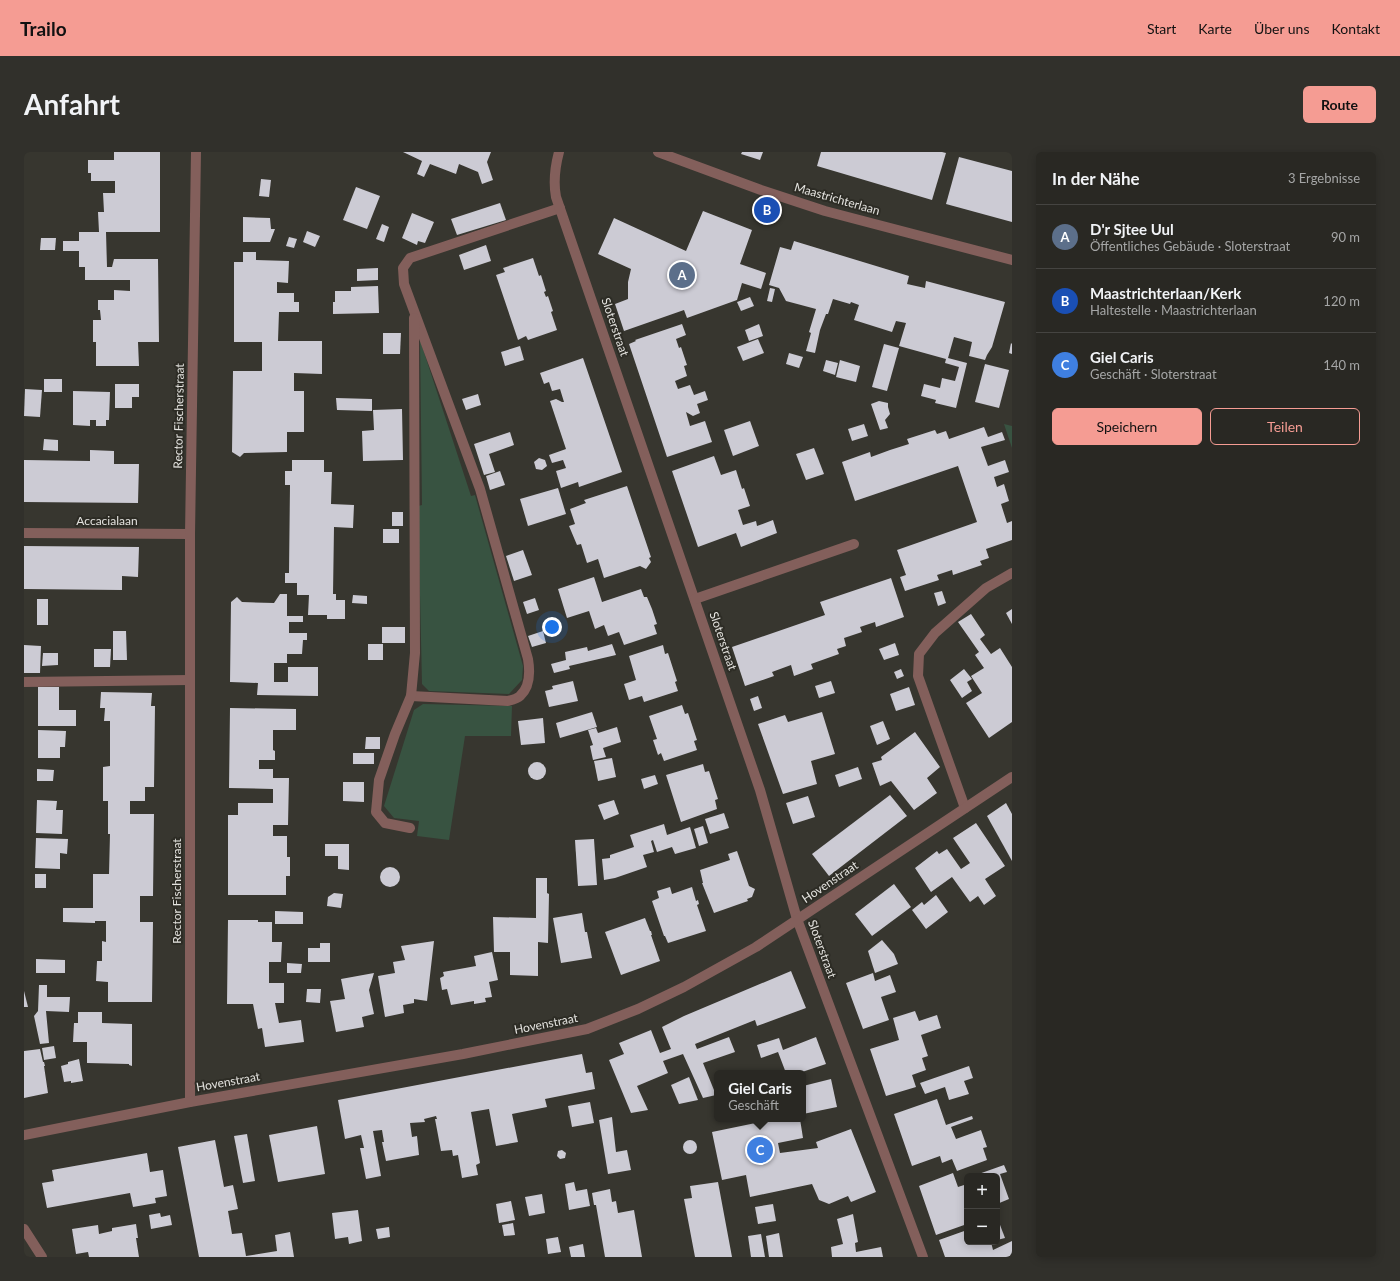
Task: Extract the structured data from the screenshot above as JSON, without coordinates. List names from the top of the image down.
{
  "streets": {
    "street": [
      "Maastrichterlaan",
      "Sloterstraat",
      "Rector Fischerstraat",
      "Accacialaan",
      "Hovenstraat"
    ]
  },
  "crossings": [
    ["Sloterstraat", "Hovenstraat"],
    ["Rector Fischerstraat", "Accacialaan"],
    ["Rector Fischerstraat", "Hovenstraat"]
  ],
  "page": {
    "header": "Trailo",
    "nav": [
      "Start",
      "Karte",
      "Über uns",
      "Kontakt"
    ],
    "buttons": [
      "Route",
      ["Speichern", "Teilen"]
    ],
    "title": "Anfahrt",
    "heading": ["In der Nähe", "3 Ergebnisse"],
    "pins": ["B", "A", "C"],
    "list": [
      {
        "mark": "A",
        "name": "D'r Sjtee Uul",
        "note": "Öffentliches Gebäude · Sloterstraat",
        "value": "90 m"
      },
      {
        "mark": "B",
        "name": "Maastrichterlaan/Kerk",
        "note": "Haltestelle · Maastrichterlaan",
        "value": "120 m"
      },
      {
        "mark": "C",
        "name": "Giel Caris",
        "note": "Geschäft · Sloterstraat",
        "value": "140 m"
      }
    ],
    "popup": ["Giel Caris", "Geschäft"],
    "map_buttons": ["+", "−"]
  }
}
